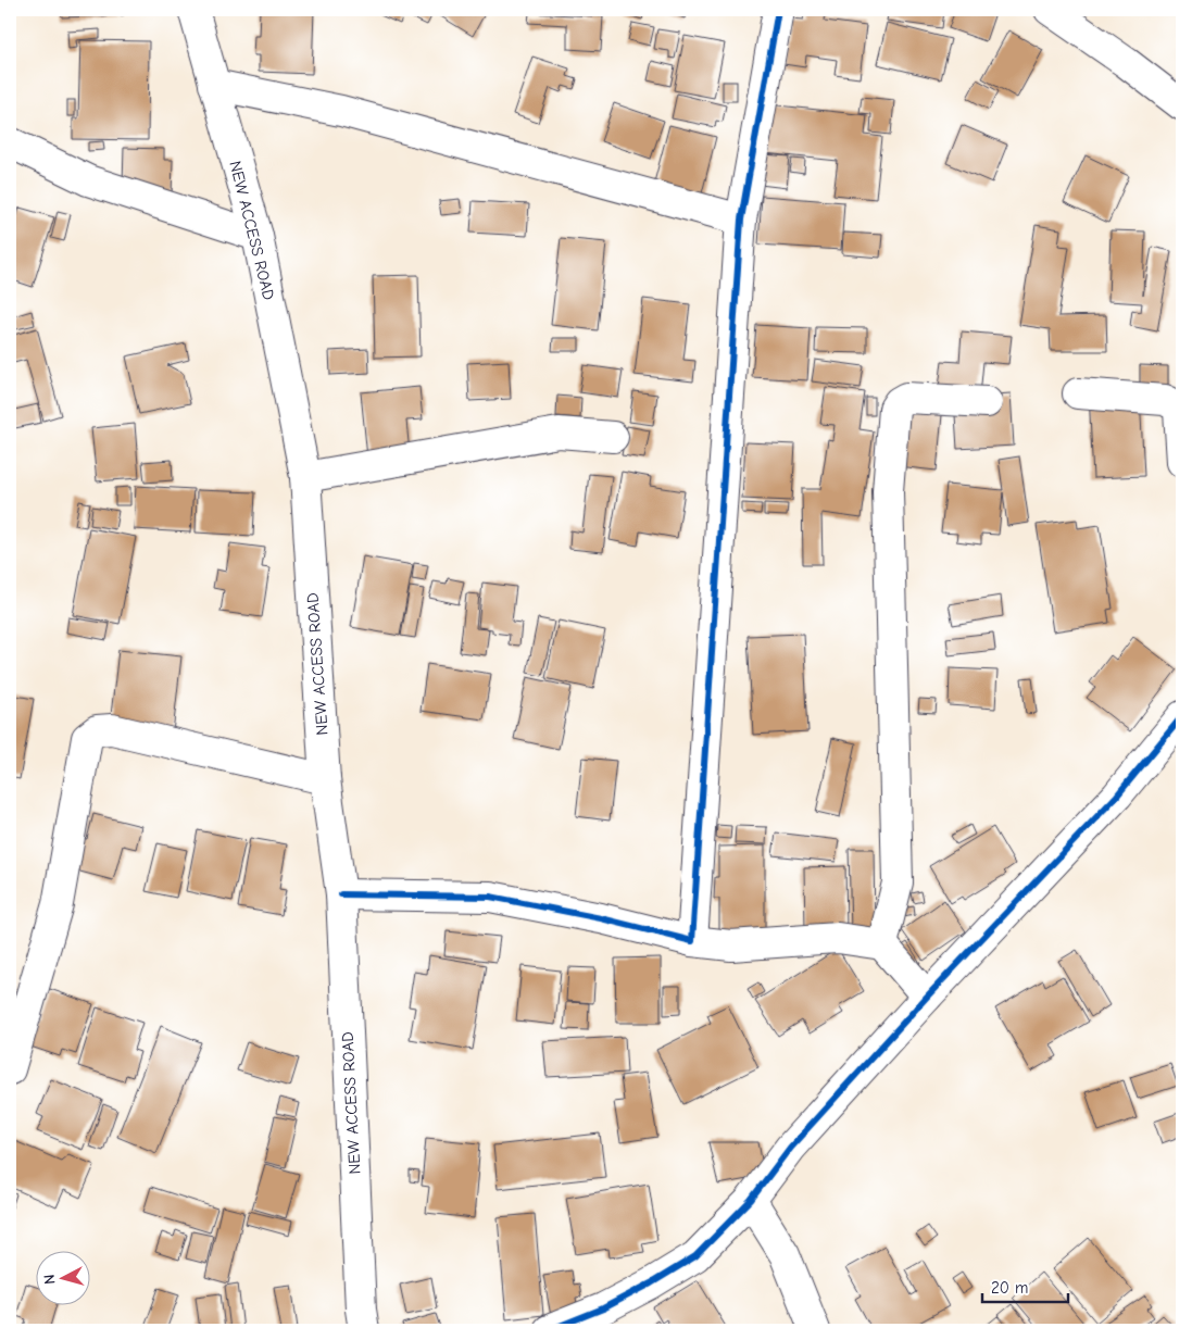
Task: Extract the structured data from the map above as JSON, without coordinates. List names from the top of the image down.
{
  "streets": {
    "street": ["NEW ACCESS ROAD"]
  },
  "scale_bar": "20 m",
  "north": "left"
}
